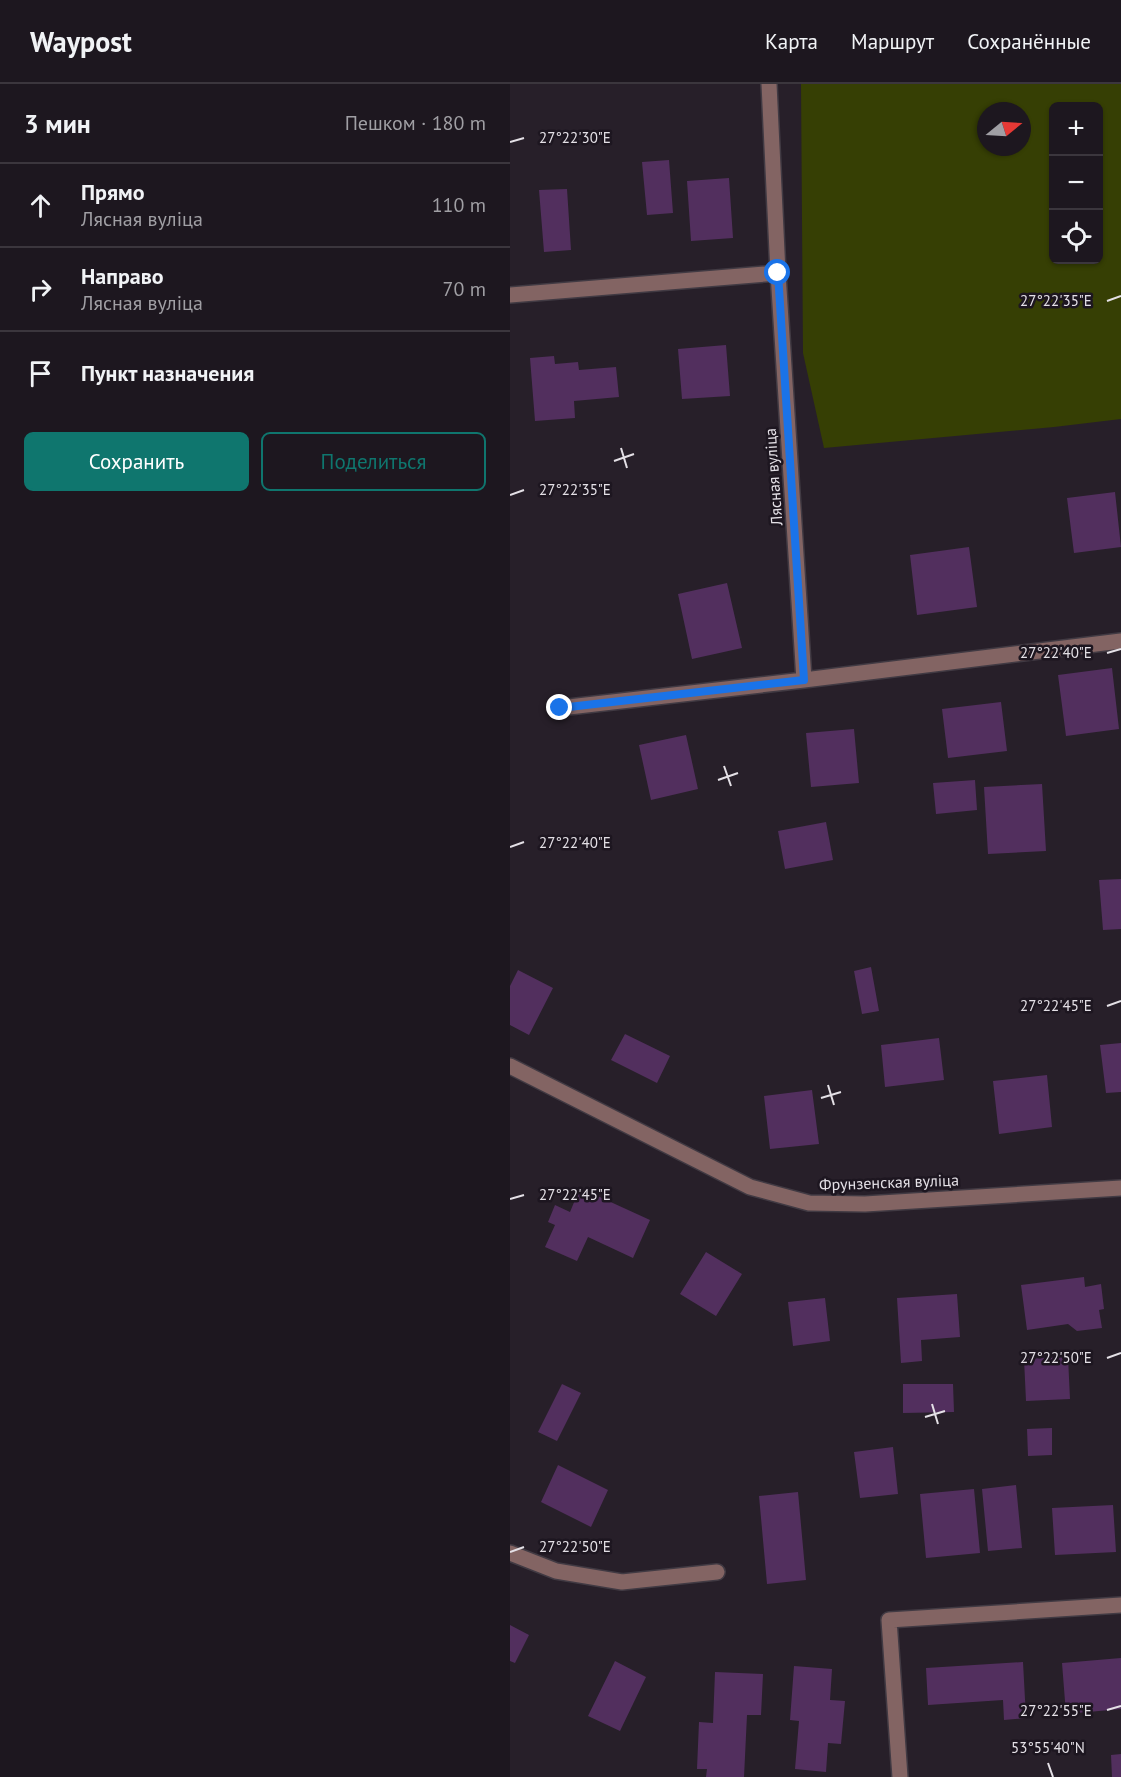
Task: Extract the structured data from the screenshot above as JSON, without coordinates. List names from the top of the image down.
{
  "streets": {
    "street": ["Лясная вуліца", "Фрунзенская вуліца"]
  },
  "north": "right",
  "page": {
    "header": "Waypost",
    "nav": ["Карта", "Маршрут", "Сохранённые"],
    "heading": ["3 мин", "Пешком · 180 m"],
    "map_buttons": ["+", "−"],
    "list": [
      ["Прямо", "Лясная вуліца", "110 m"],
      ["Направо", "Лясная вуліца", "70 m"],
      "Пункт назначения"
    ],
    "buttons": ["Сохранить", "Поделиться"]
  },
  "coordinates": [
    "27°22'30\"E",
    "27°22'35\"E",
    "27°22'40\"E",
    "27°22'45\"E",
    "27°22'50\"E",
    "27°22'55\"E",
    "53°55'40\"N"
  ]
}
